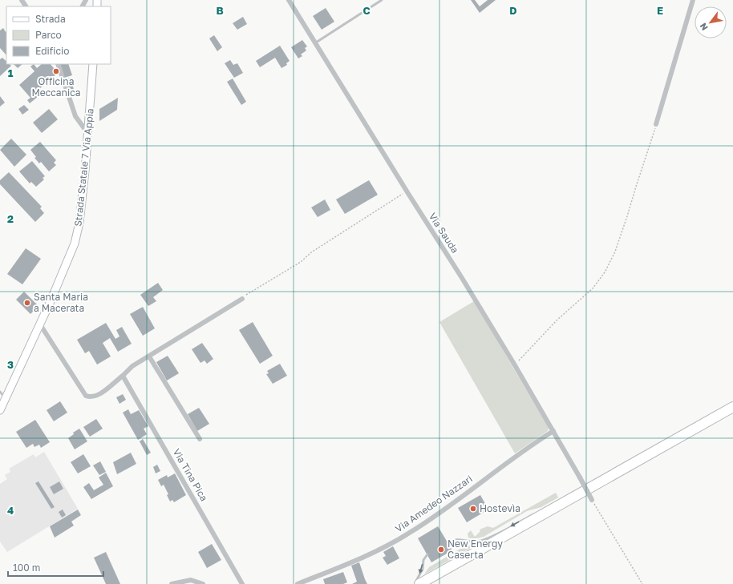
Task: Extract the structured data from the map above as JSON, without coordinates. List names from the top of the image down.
{
  "streets": {
    "main road": ["Strada Statale 7 Via Appia"],
    "street": ["Via Sauda", "Via Tina Pica", "Via Amedeo Nazzari"]
  },
  "crossings": [
    ["Via Sauda", "Via Amedeo Nazzari"]
  ],
  "places": [
    "Officina Meccanica",
    "Santa Maria a Macerata",
    "Hostevìa",
    "New Energy Caserta"
  ],
  "legend": ["Strada", "Parco", "Edificio"],
  "scale_bar": "100 m",
  "north": "bottom left",
  "grid": {
    "columns": [
      "B",
      "C",
      "D",
      "E"
    ],
    "rows": [
      "1",
      "2",
      "3",
      "4"
    ]
  }
}
